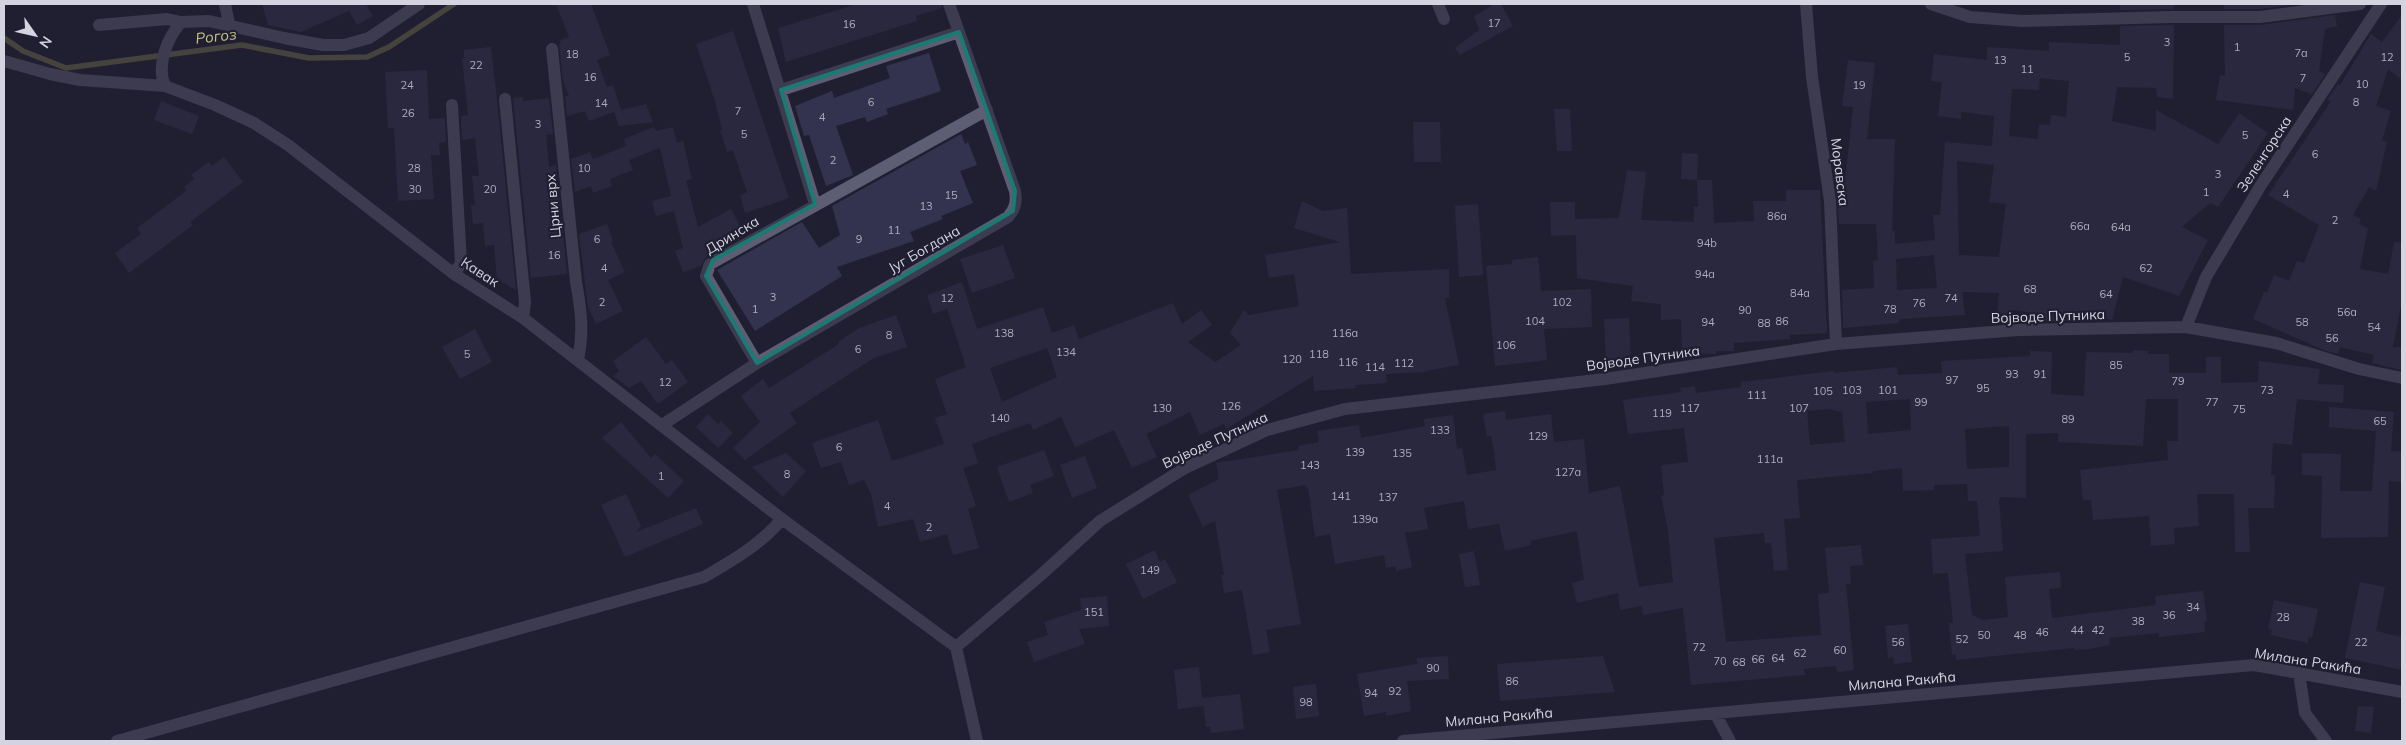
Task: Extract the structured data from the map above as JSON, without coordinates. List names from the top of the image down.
{
  "streets": {
    "street": [
      "Зеленгорска",
      "Моравска",
      "Црни врх",
      "Дринска",
      "Југ Богдана",
      "Кавак",
      "Војводе Путника",
      "Милана Ракића"
    ]
  },
  "crossings": [
    ["Зеленгорска", "Војводе Путника"],
    ["Моравска", "Војводе Путника"],
    ["Црни врх", "Кавак"],
    ["Дринска", "Југ Богдана"],
    ["Југ Богдана", "Кавак"],
    ["Кавак", "Војводе Путника"]
  ],
  "water": ["Рогоз"],
  "house_numbers": [
    "17",
    "16",
    "3",
    "1",
    "7a",
    "18",
    "5",
    "12",
    "13",
    "22",
    "11",
    "16",
    "7",
    "10",
    "24",
    "19",
    "6",
    "8",
    "14",
    "7",
    "26",
    "4",
    "3",
    "5",
    "5",
    "6",
    "2",
    "28",
    "10",
    "3",
    "30",
    "20",
    "1",
    "4",
    "15",
    "13",
    "86a",
    "2",
    "66a",
    "64a",
    "11",
    "6",
    "9",
    "94b",
    "16",
    "4",
    "62",
    "94a",
    "68",
    "84a",
    "64",
    "3",
    "12",
    "74",
    "2",
    "102",
    "76",
    "1",
    "78",
    "90",
    "56a",
    "104",
    "86",
    "94",
    "58",
    "88",
    "54",
    "138",
    "116a",
    "8",
    "56",
    "106",
    "6",
    "134",
    "5",
    "118",
    "120",
    "116",
    "112",
    "85",
    "114",
    "93",
    "91",
    "97",
    "79",
    "12",
    "95",
    "103",
    "101",
    "73",
    "105",
    "111",
    "99",
    "77",
    "126",
    "130",
    "117",
    "107",
    "75",
    "119",
    "140",
    "89",
    "65",
    "133",
    "129",
    "6",
    "139",
    "135",
    "111a",
    "143",
    "127a",
    "8",
    "1",
    "141",
    "137",
    "4",
    "139a",
    "2",
    "149",
    "34",
    "151",
    "36",
    "28",
    "38",
    "44",
    "42",
    "46",
    "50",
    "48",
    "52",
    "56",
    "22",
    "72",
    "60",
    "62",
    "64",
    "66",
    "70",
    "68",
    "90",
    "86",
    "92",
    "94",
    "98"
  ],
  "north": "bottom right"
}
